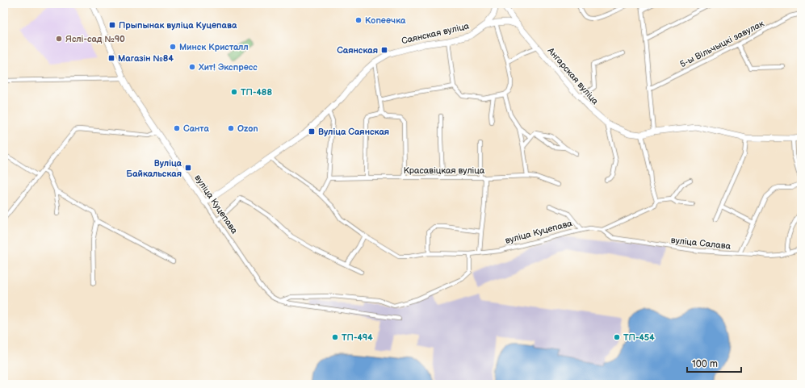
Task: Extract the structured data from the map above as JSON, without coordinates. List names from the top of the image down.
{
  "streets": {
    "main road": ["Саянская вуліца", "Ангарская вуліца", "вуліца Куцепава"],
    "street": ["5-ы Вільчыцкі завулак", "Красавіцкая вуліца", "вуліца Салава"]
  },
  "crossings": [
    ["Саянская вуліца", "вуліца Куцепава"],
    ["вуліца Куцепава", "вуліца Салава"]
  ],
  "places": {
    "other": [
      "Копеечка",
      "Яслі-сад №90",
      "Минск Кристалл",
      "Хит! Экспресс",
      "ТП-488",
      "Санта",
      "Ozon",
      "ТП-494",
      "ТП-454"
    ],
    "transit": [
      "Прыпынак вуліца Куцепава",
      "Саянская",
      "Магазін №84",
      "Вуліца Саянская",
      "Вуліца Байкальская"
    ]
  },
  "scale_bar": "100 m"
}
